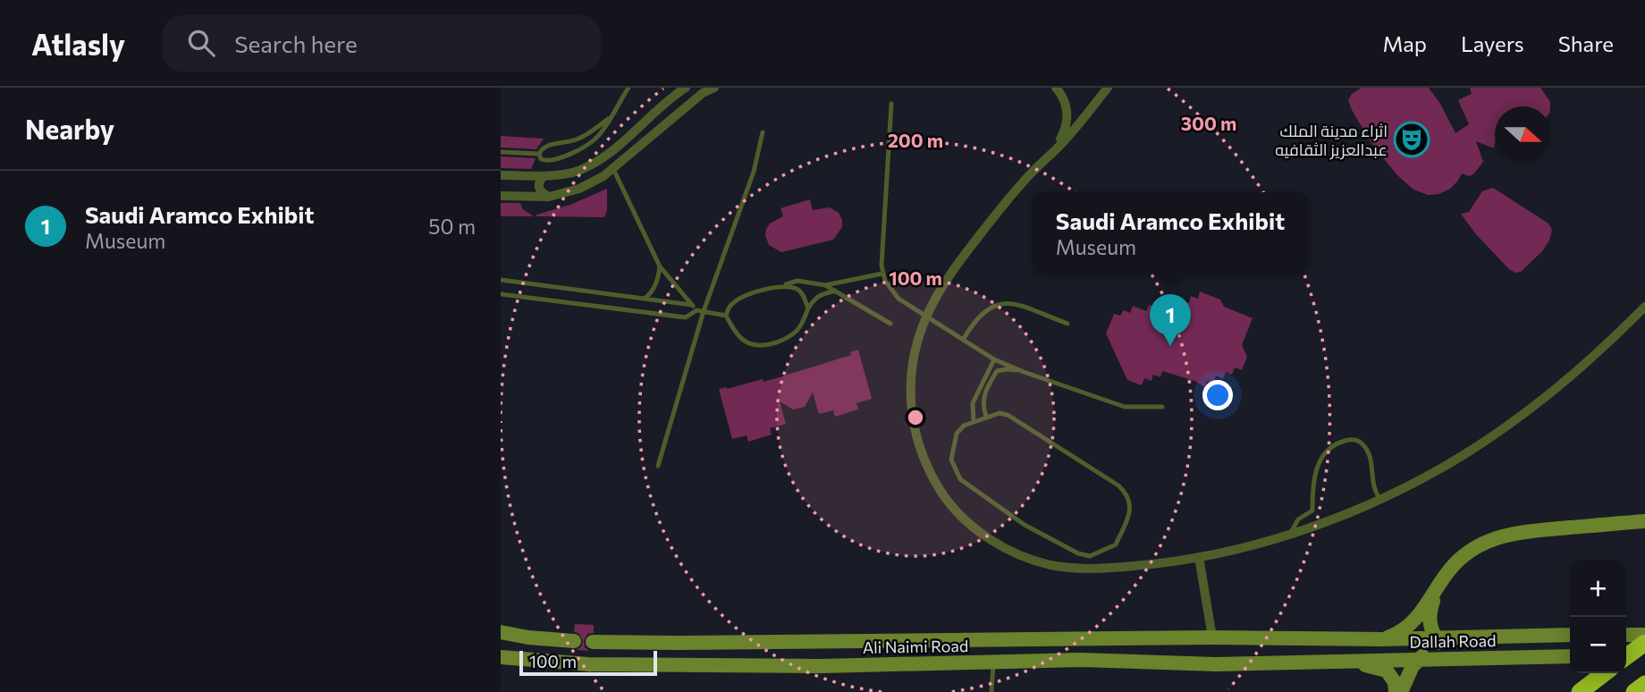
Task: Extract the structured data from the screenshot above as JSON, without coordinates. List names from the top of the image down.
{
  "streets": {
    "main road": ["Dallah Road", "Ali Naimi Road"]
  },
  "crossings": [
    ["Dallah Road", "Ali Naimi Road"]
  ],
  "places": {
    "theatre": ["اثراء مدينة الملك عبدالعزيز الثقافيه"]
  },
  "scale_bar": "100 m",
  "north": "right",
  "page": {
    "header": "Atlasly",
    "search": "Search here",
    "nav": ["Map", "Layers", "Share"],
    "heading": "Nearby",
    "list": [
      {
        "mark": "1",
        "name": "Saudi Aramco Exhibit",
        "note": "Museum",
        "value": "50 m"
      }
    ],
    "popup": ["Saudi Aramco Exhibit", "Museum"],
    "pins": "1",
    "map_buttons": ["+", "−"],
    "scale": "100 m"
  },
  "rings": ["300 m", "200 m", "100 m"]
}
